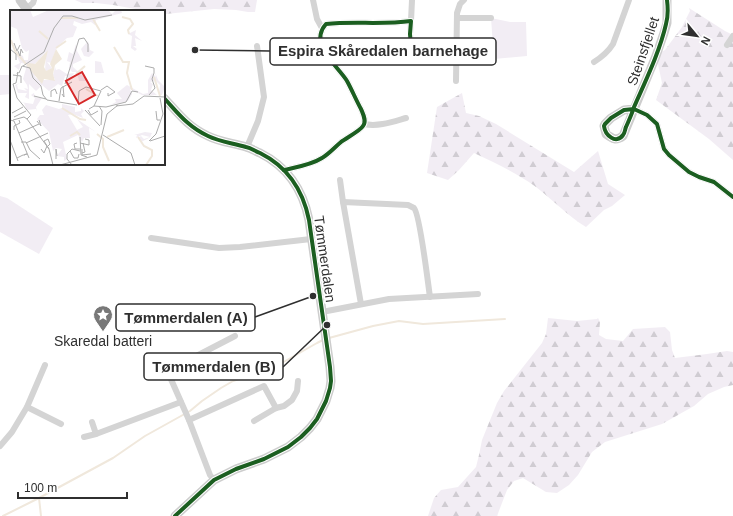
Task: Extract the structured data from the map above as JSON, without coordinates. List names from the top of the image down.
{
  "streets": {
    "street": ["Steinsfjellet", "Tømmerdalen"]
  },
  "places": {
    "other": ["Espira Skåredalen barnehage", "Tømmerdalen (A)", "Tømmerdalen (B)"],
    "place": ["Skaredal batteri"]
  },
  "scale_bar": "100 m",
  "north": "bottom right"
}
